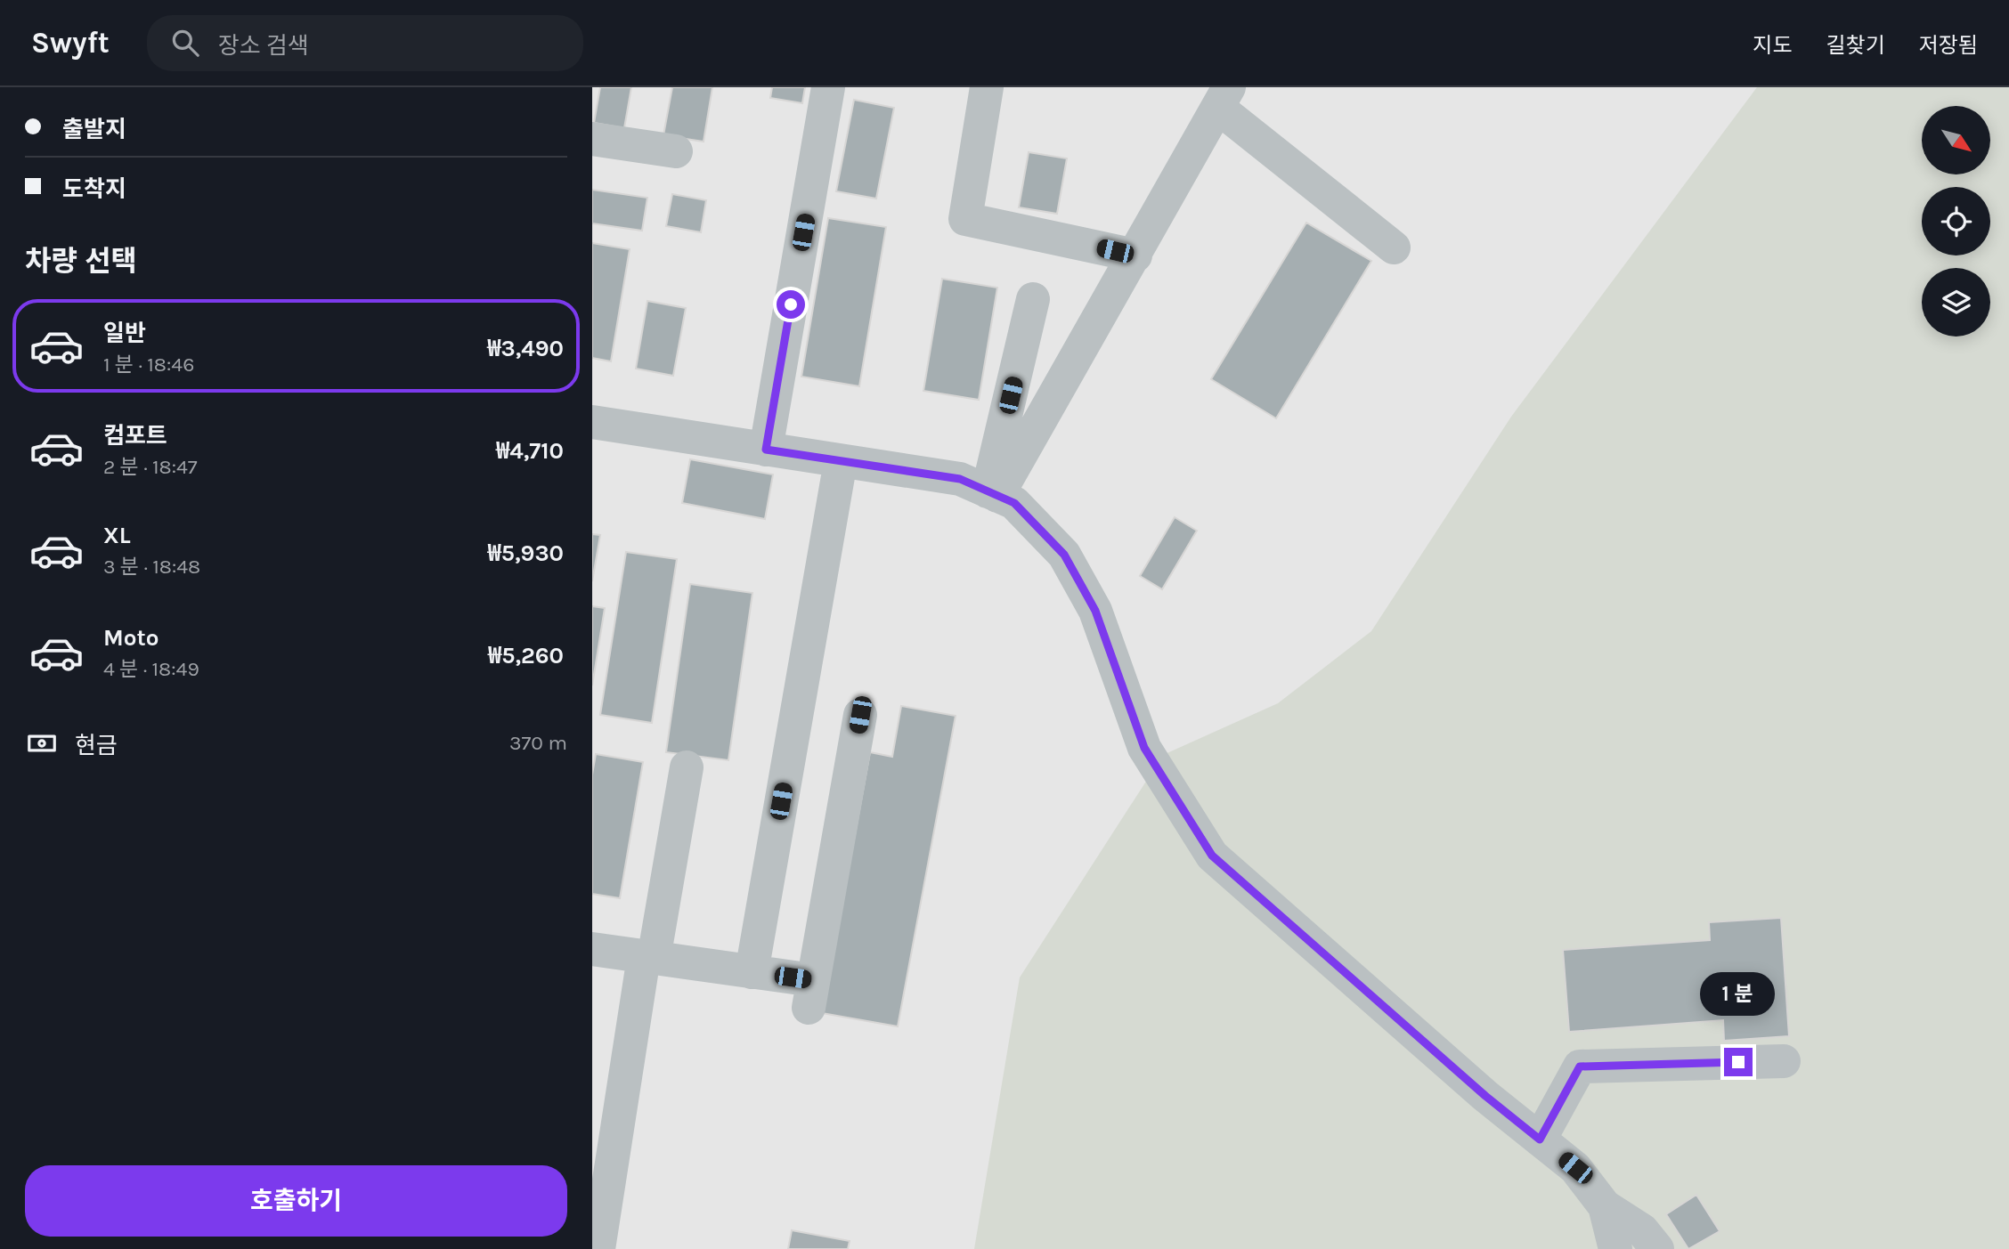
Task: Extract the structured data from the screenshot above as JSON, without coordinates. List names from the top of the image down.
{
  "north": "bottom right",
  "page": {
    "header": "Swyft",
    "search": "장소 검색",
    "nav": ["지도", "길찾기", "저장됨"],
    "banner": ["출발지", "도착지"],
    "heading": "차량 선택",
    "list": [
      {
        "name": "일반",
        "note": "1 분 · 18:46",
        "value": "₩3,490"
      },
      {
        "name": "컴포트",
        "note": "2 분 · 18:47",
        "value": "₩4,710"
      },
      {
        "name": "XL",
        "note": "3 분 · 18:48",
        "value": "₩5,930"
      },
      {
        "name": "Moto",
        "note": "4 분 · 18:49",
        "value": "₩5,260"
      }
    ],
    "pay": ["현금", "370 m"],
    "bubble": "1 분",
    "buttons": "호출하기"
  }
}
